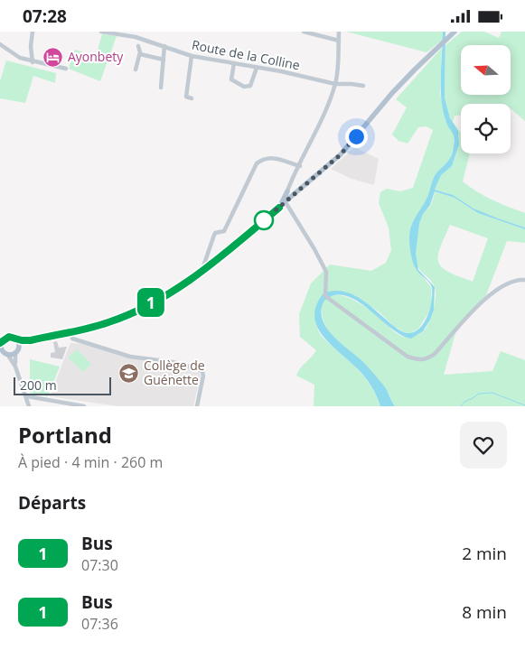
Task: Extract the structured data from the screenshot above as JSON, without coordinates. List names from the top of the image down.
{
  "streets": {
    "street": ["Route de la Colline"]
  },
  "places": {
    "hotel": ["Ayonbety"],
    "school or university": ["Collège de Guénette"]
  },
  "lines": ["bus line 1"],
  "scale_bar": "200 m",
  "north": "left",
  "page": {
    "status": "07:28",
    "on_map": "1",
    "scale": "200 m",
    "heading": [
      ["Portland", "À pied · 4 min · 260 m"],
      "Départs"
    ],
    "list": [
      {
        "mark": "1",
        "name": "Bus",
        "note": "07:30",
        "value": "2 min"
      },
      {
        "mark": "1",
        "name": "Bus",
        "note": "07:36",
        "value": "8 min"
      }
    ]
  }
}
